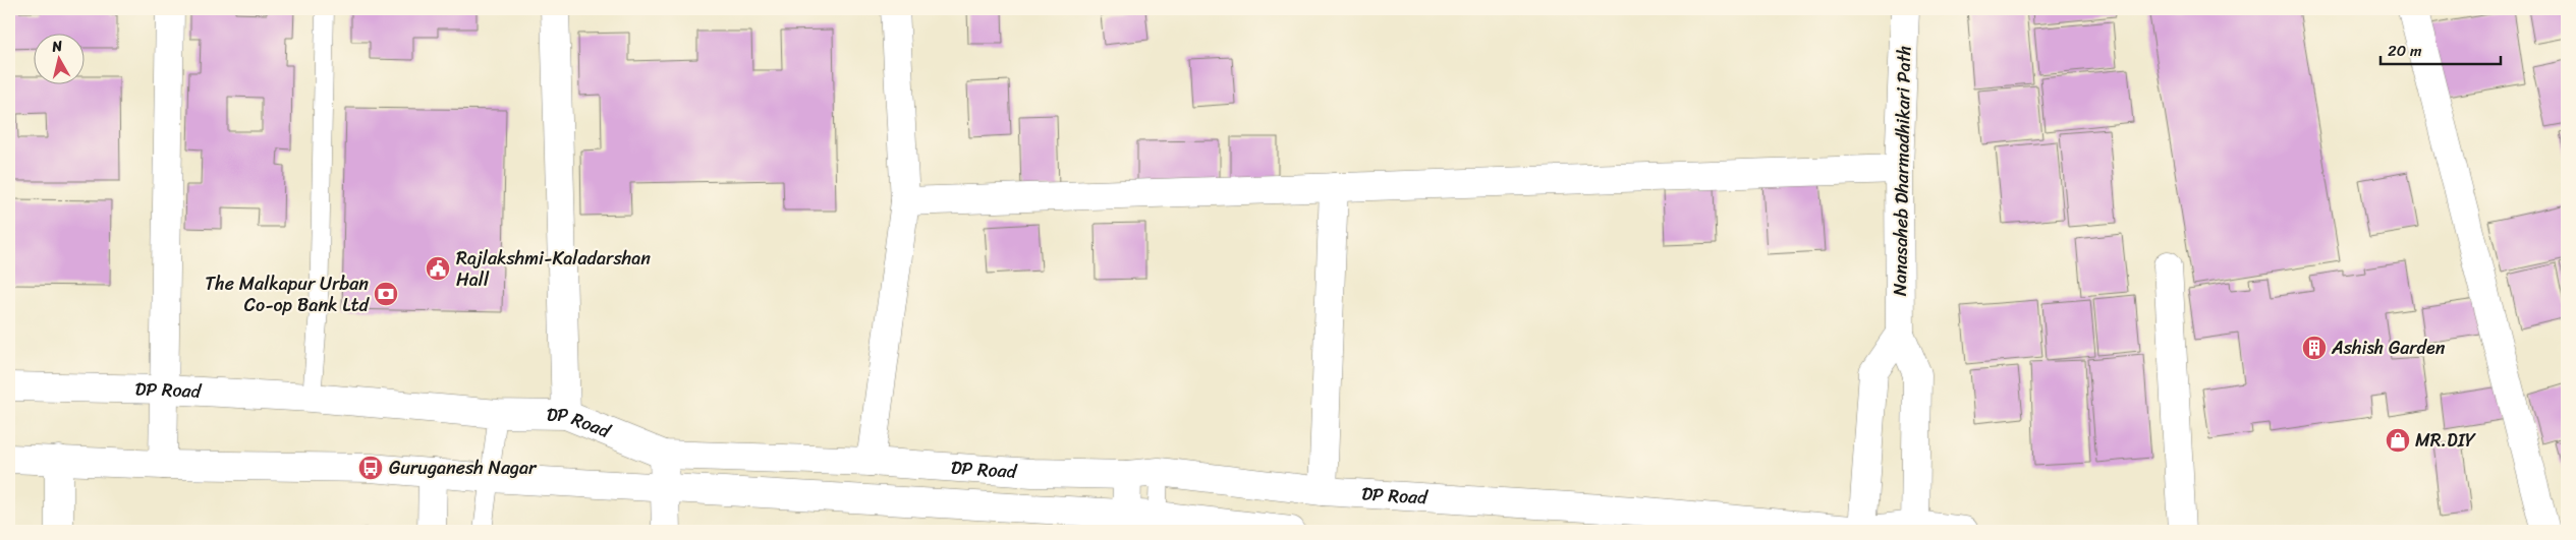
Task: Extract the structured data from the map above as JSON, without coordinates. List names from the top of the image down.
{
  "streets": {
    "street": ["Nanasaheb Dharmadhikari Path", "DP Road"]
  },
  "crossings": [
    ["Nanasaheb Dharmadhikari Path", "DP Road"]
  ],
  "places": {
    "public building": ["Rajlakshmi-Kaladarshan Hall"],
    "bank": ["The Malkapur Urban Co-op Bank Ltd"],
    "building": ["Ashish Garden"],
    "shop": ["MR.DIY"],
    "bus stop": ["Guruganesh Nagar"]
  },
  "scale_bar": "20 m",
  "north": "top"
}
